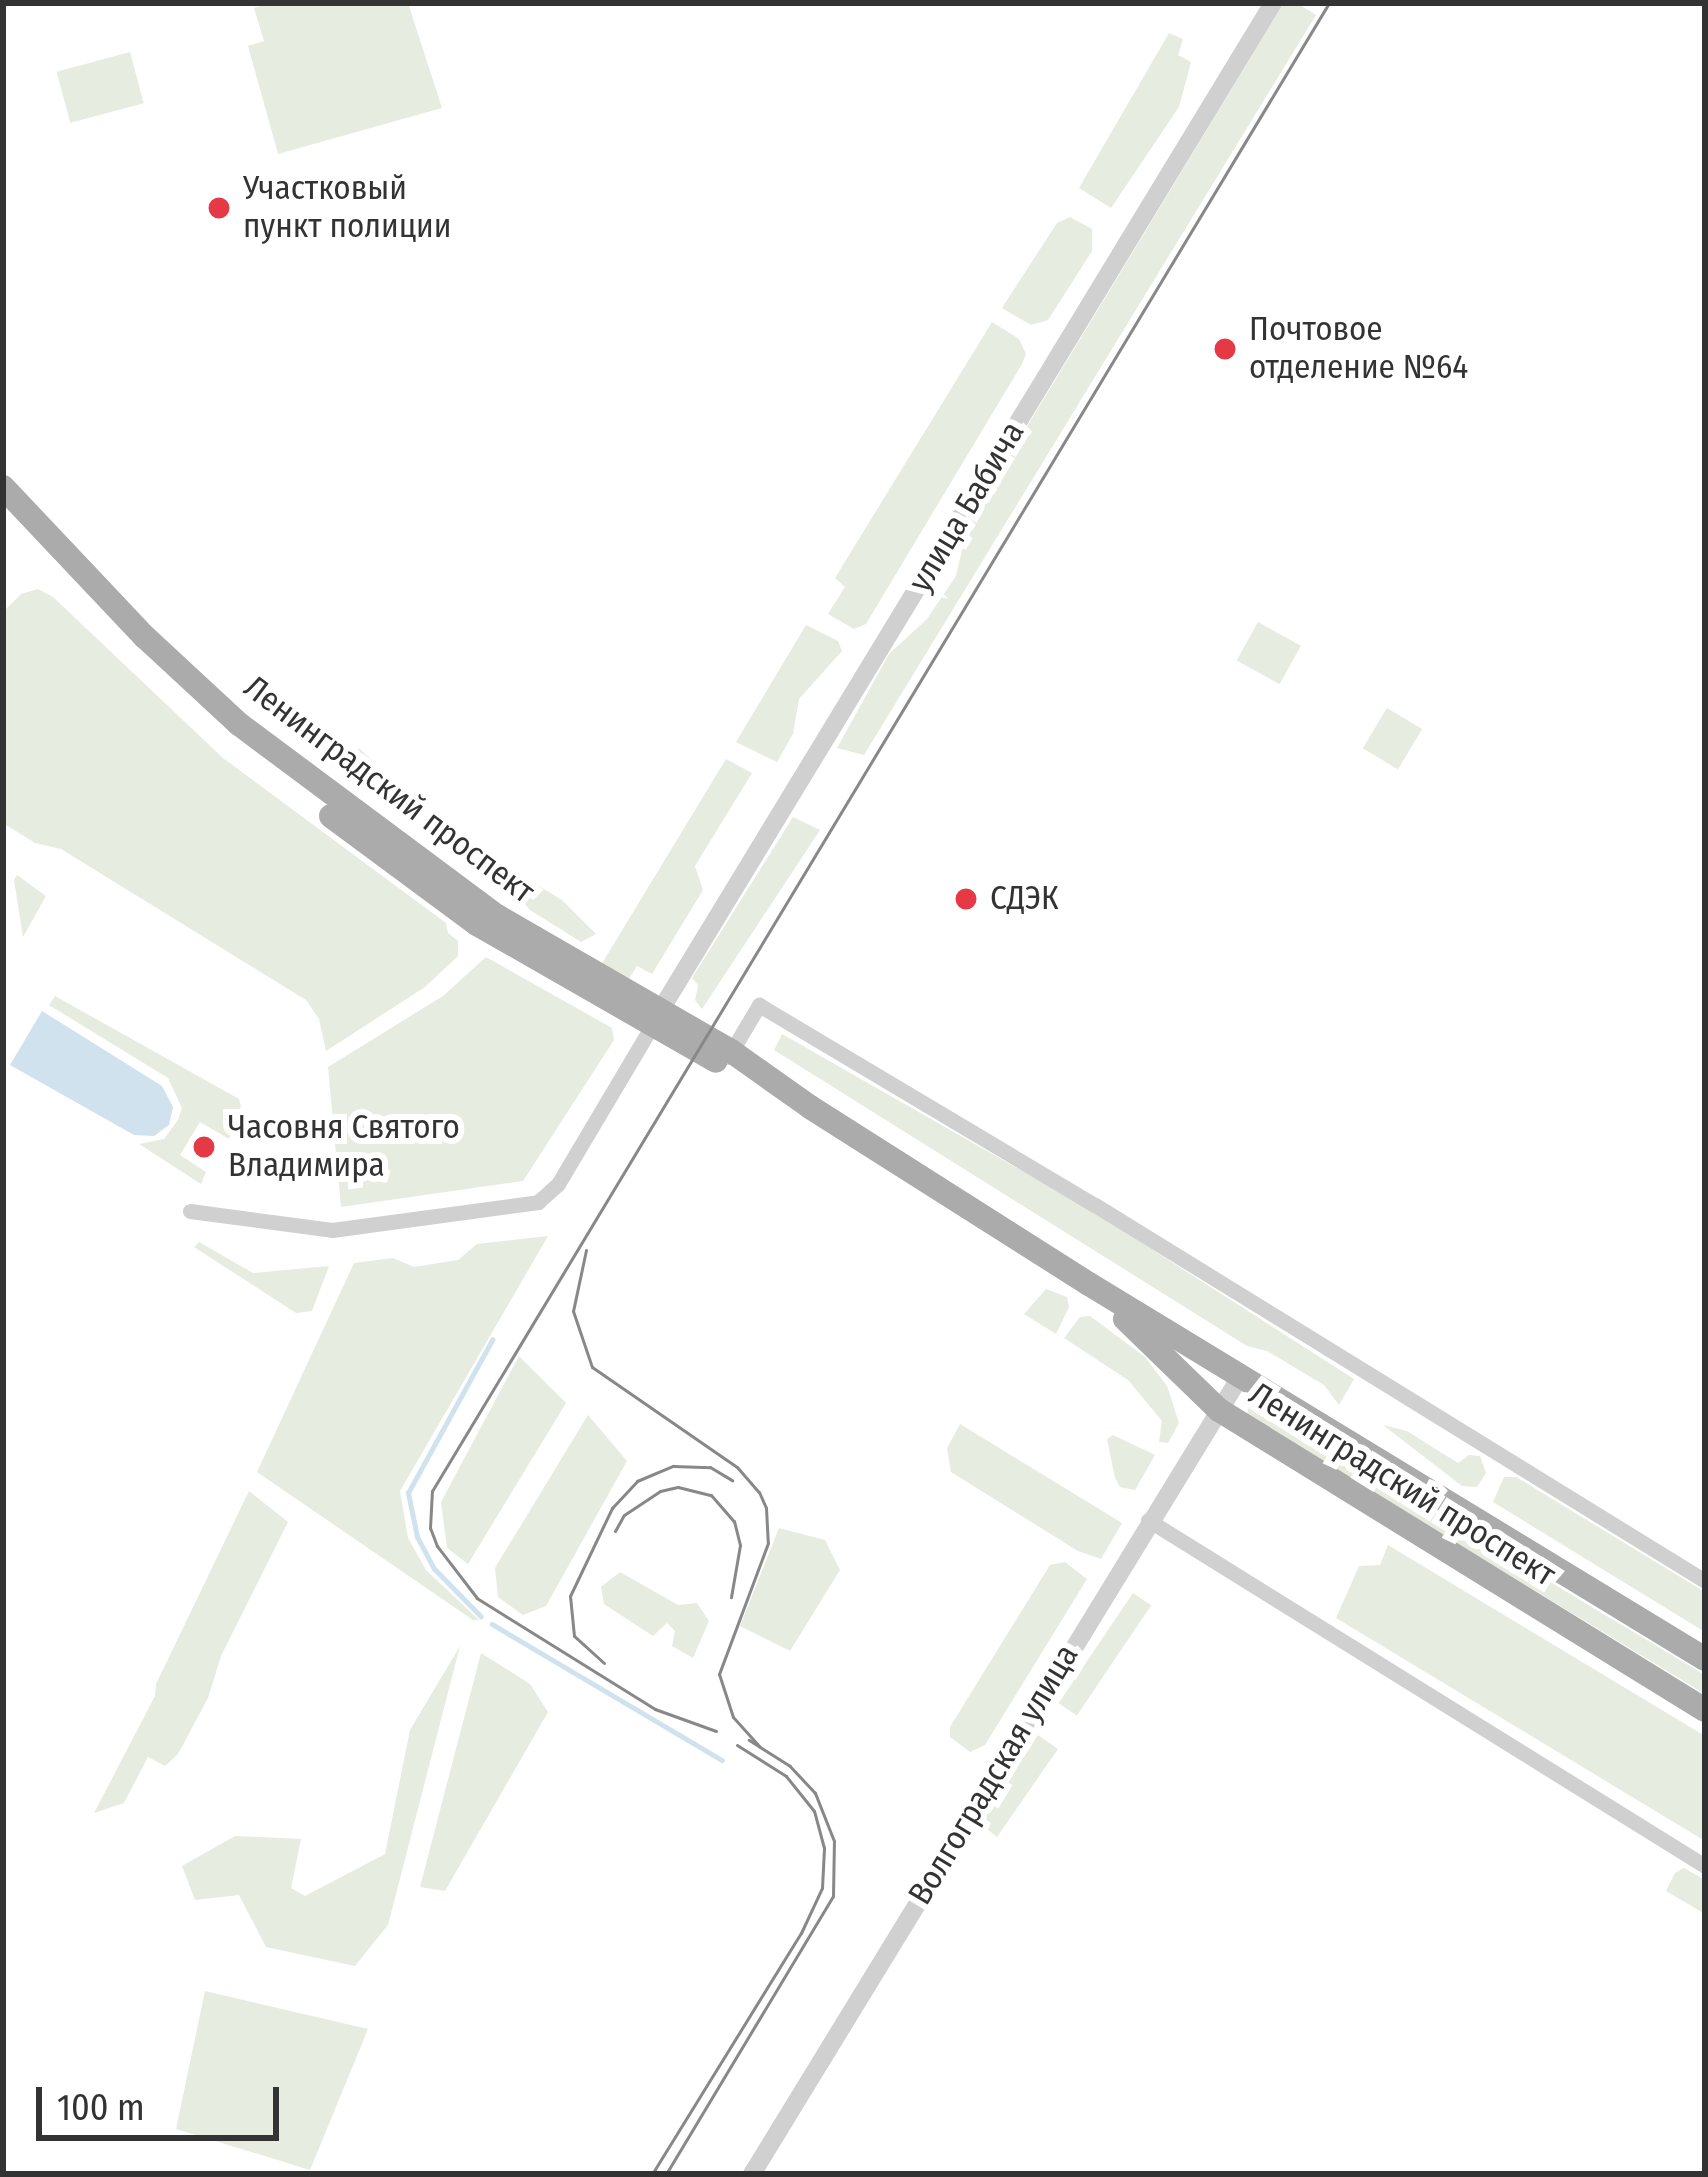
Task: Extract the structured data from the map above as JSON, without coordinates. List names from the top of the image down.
{
  "streets": {
    "main road": ["Ленинградский проспект"],
    "street": ["улица Бабича", "Волгоградская улица"]
  },
  "crossings": [
    ["улица Бабича", "Ленинградский проспект"],
    ["Ленинградский проспект", "Волгоградская улица"]
  ],
  "places": [
    "Участковый пункт полиции",
    "Почтовое отделение №64",
    "СДЭК",
    "Часовня Святого Владимира"
  ],
  "scale_bar": "100 m"
}
